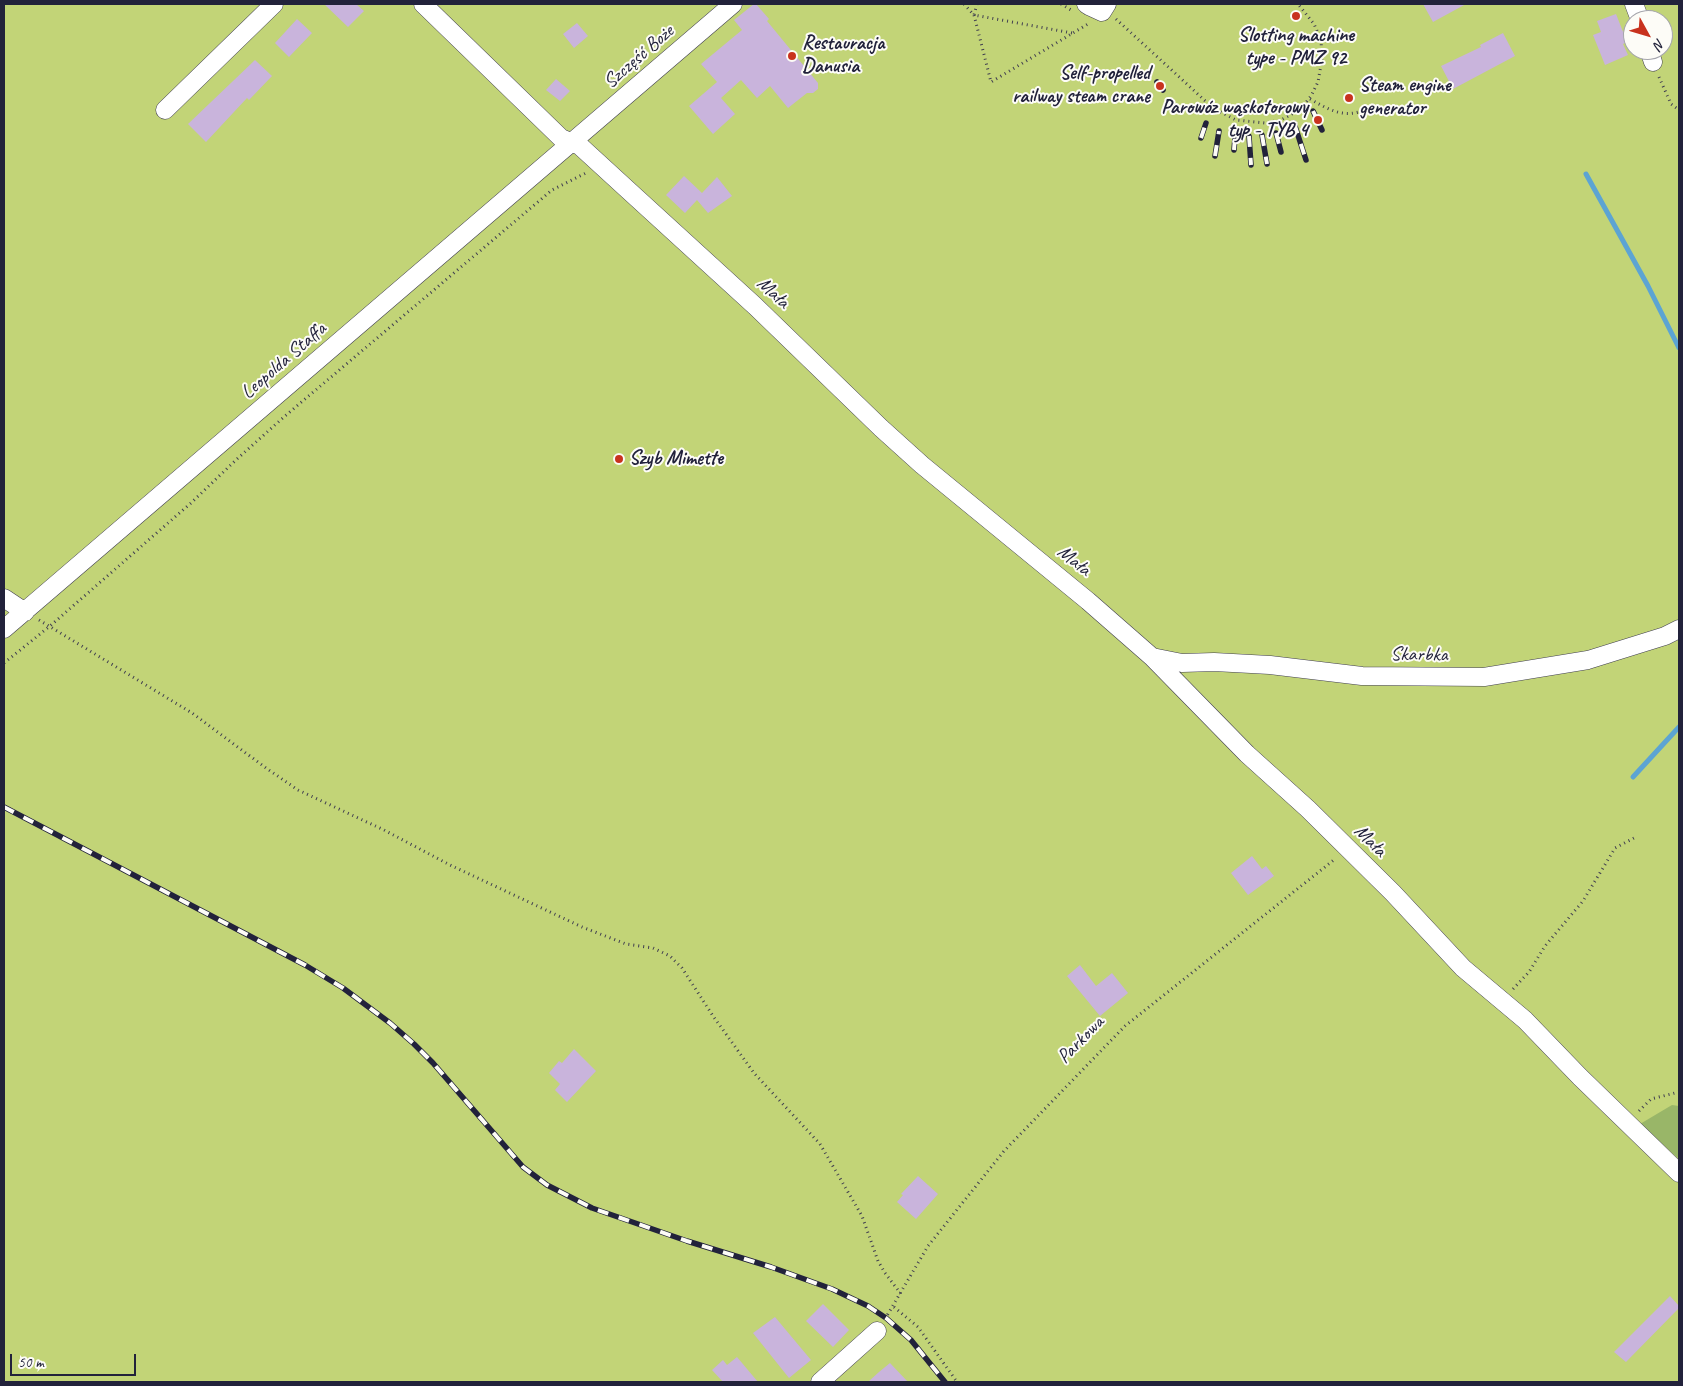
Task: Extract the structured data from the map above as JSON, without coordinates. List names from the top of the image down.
{
  "streets": {
    "street": [
      "Szczęść Boże",
      "Mała",
      "Leopolda Staffa",
      "Skarbka"
    ],
    "path": ["Parkowa"]
  },
  "crossings": [
    ["Szczęść Boże", "Mała"],
    ["Szczęść Boże", "Leopolda Staffa"],
    ["Mała", "Leopolda Staffa"],
    ["Mała", "Skarbka"],
    ["Mała", "Parkowa"]
  ],
  "places": [
    "Slotting machine type - PMZ 92",
    "Restauracja Danusia",
    "Self-propelled railway steam crane",
    "Steam engine generator",
    "Parowóz wąskotorowy typ - TYB 4",
    "Szyb Mimette"
  ],
  "scale_bar": "50 m",
  "north": "bottom right"
}
